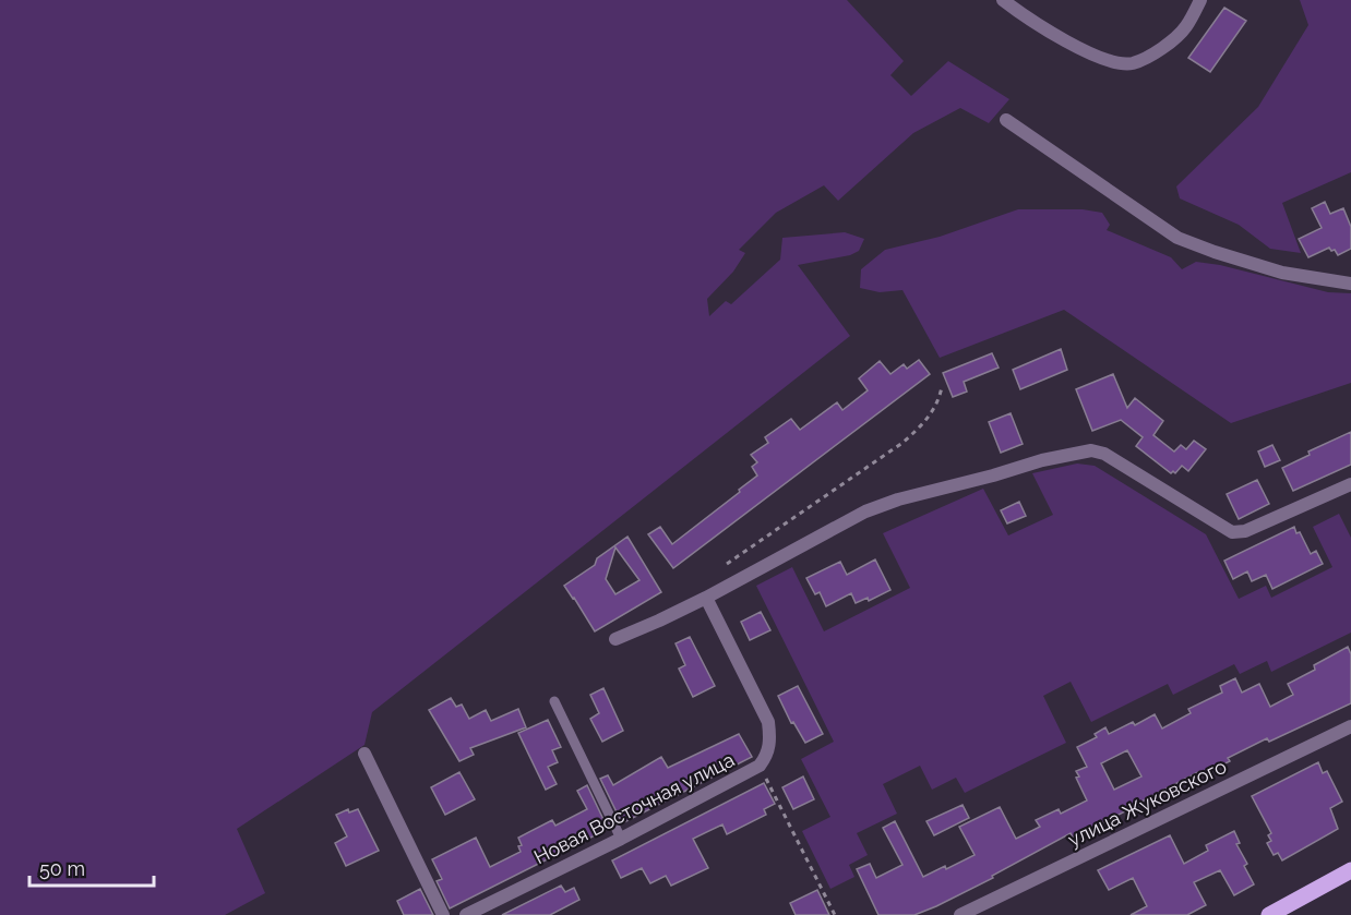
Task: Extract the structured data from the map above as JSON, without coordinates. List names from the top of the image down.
{
  "streets": {
    "street": ["улица Жуковского", "Новая Восточная улица"]
  },
  "scale_bar": "50 m"
}
